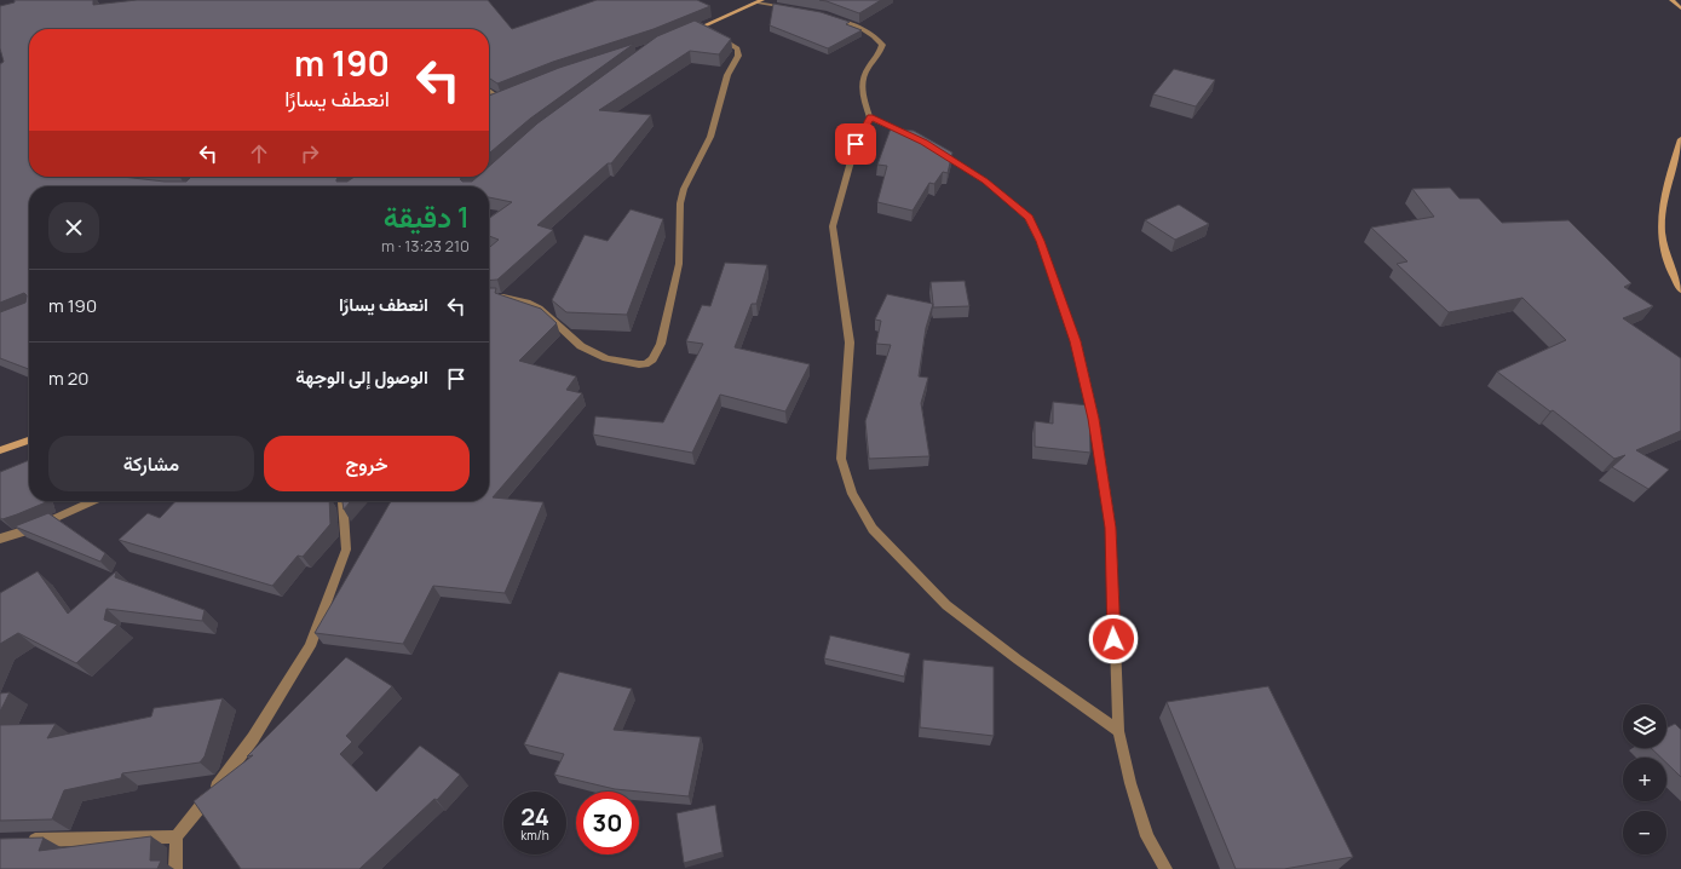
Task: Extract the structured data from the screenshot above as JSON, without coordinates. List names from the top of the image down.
{
  "page": {
    "turn": ["190 m", "انعطف يسارًا"],
    "heading": ["1 دقيقة", "210 m · 13:23"],
    "list": [
      {
        "name": "انعطف يسارًا",
        "value": "190 m"
      },
      {
        "name": "الوصول إلى الوجهة",
        "value": "20 m"
      }
    ],
    "buttons": ["خروج", "مشاركة"],
    "map_buttons": ["+", "−"],
    "speed": "24 km/h",
    "limit": "30"
  }
}
